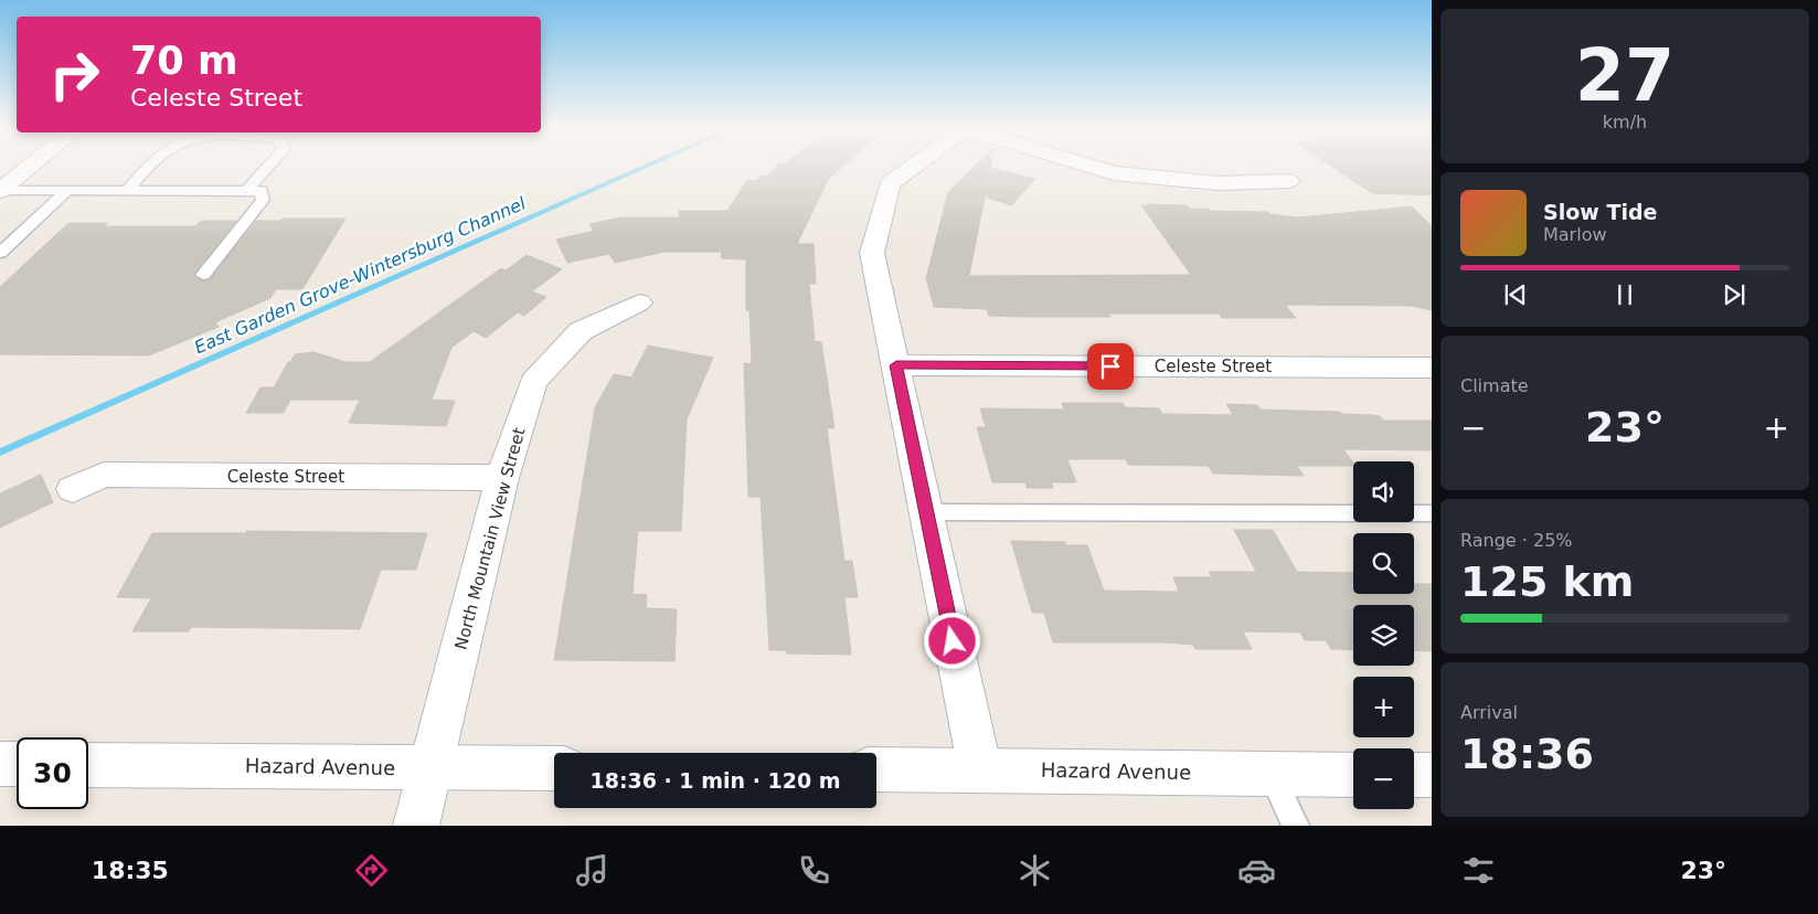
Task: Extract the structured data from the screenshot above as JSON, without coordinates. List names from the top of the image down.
{
  "streets": {
    "street": ["Celeste Street", "North Mountain View Street", "Hazard Avenue"]
  },
  "crossings": [
    ["Celeste Street", "North Mountain View Street"],
    ["North Mountain View Street", "Hazard Avenue"]
  ],
  "water": ["East Garden Grove-Wintersburg Channel"],
  "page": {
    "tile": [
      ["27", "km/h"],
      "Climate",
      ["Range · 25%", "125 km"],
      ["Arrival", "18:36"]
    ],
    "turn": ["70 m", "Celeste Street"],
    "song": ["Slow Tide", "Marlow"],
    "heat": ["−", "23°", "+"],
    "map_buttons": ["+", "−"],
    "limit": "30",
    "trip": "18:36 · 1 min · 120 m",
    "tabs": ["18:35", "23°"]
  }
}
